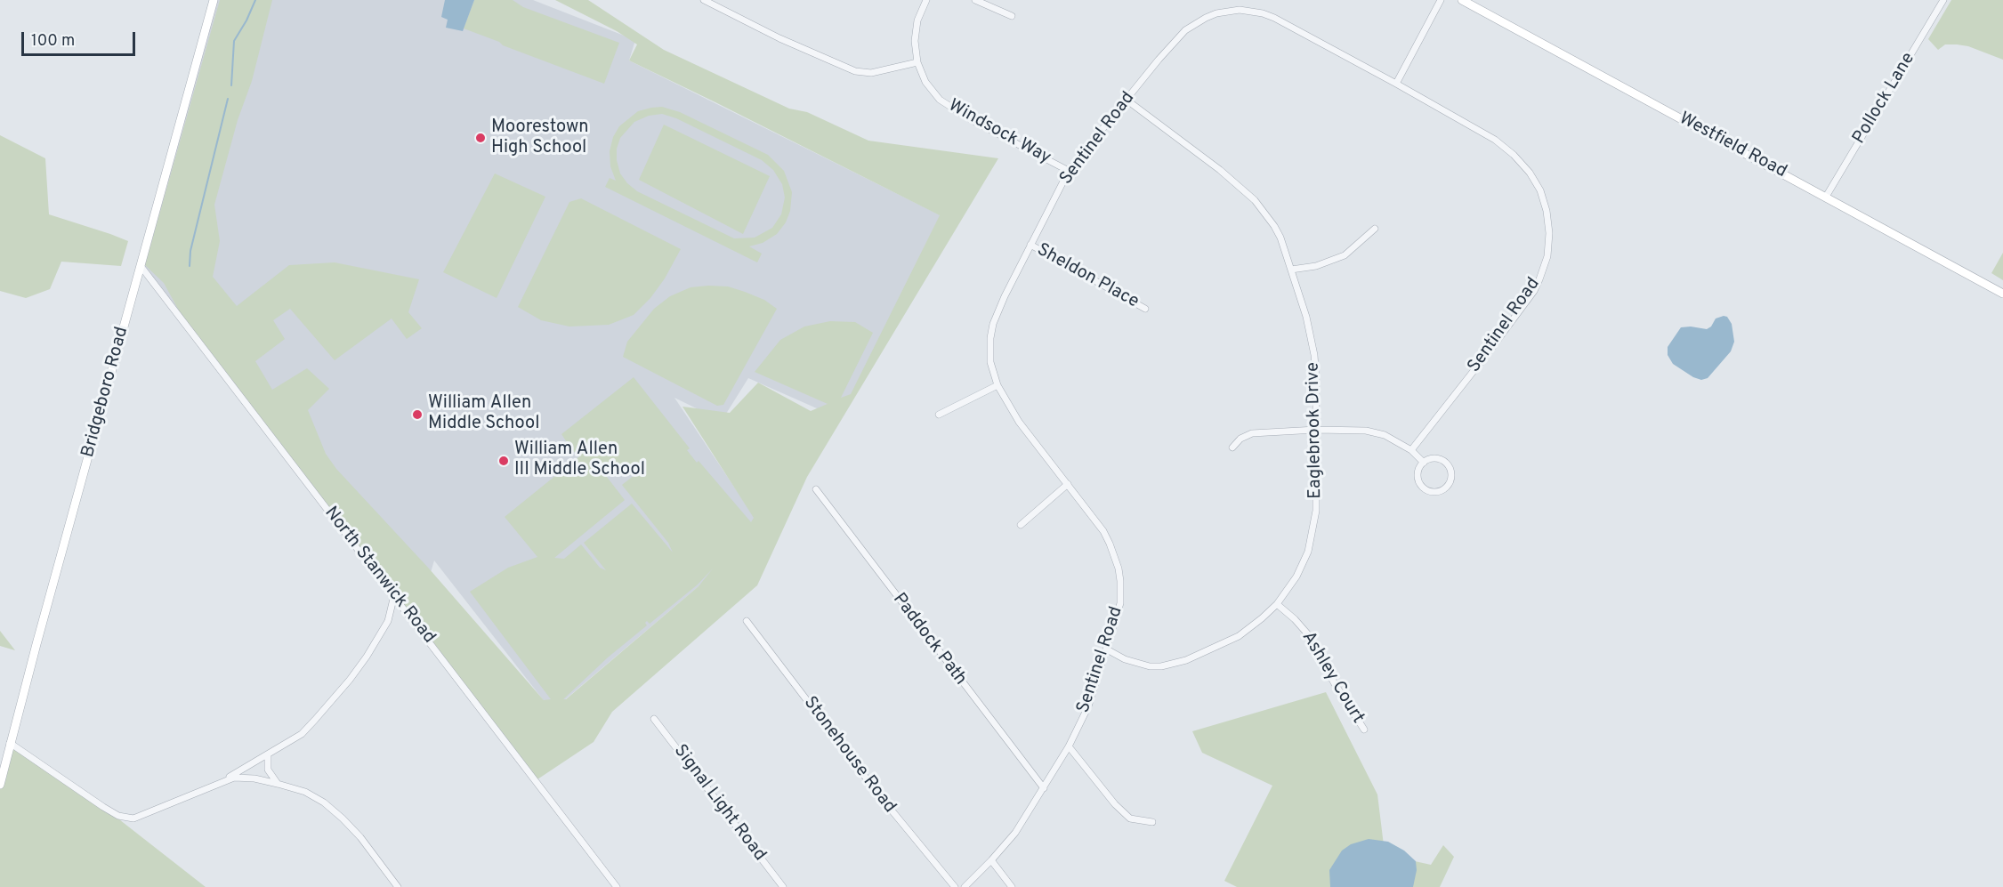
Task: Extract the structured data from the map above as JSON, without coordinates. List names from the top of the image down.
{
  "streets": {
    "main road": ["Westfield Road", "Bridgeboro Road"],
    "street": [
      "Pollock Lane",
      "Windsock Way",
      "Sentinel Road",
      "Sheldon Place",
      "Eaglebrook Drive",
      "North Stanwick Road",
      "Paddock Path",
      "Ashley Court",
      "Stonehouse Road",
      "Signal Light Road"
    ]
  },
  "crossings": [
    ["Pollock Lane", "Westfield Road"],
    ["Windsock Way", "Sentinel Road"],
    ["Sentinel Road", "Sheldon Place"],
    ["Sentinel Road", "Eaglebrook Drive"],
    ["Sentinel Road", "Paddock Path"],
    ["Bridgeboro Road", "North Stanwick Road"],
    ["Eaglebrook Drive", "Ashley Court"]
  ],
  "places": ["Moorestown High School", "William Allen Middle School", "William Allen III Middle School"],
  "scale_bar": "100 m"
}
